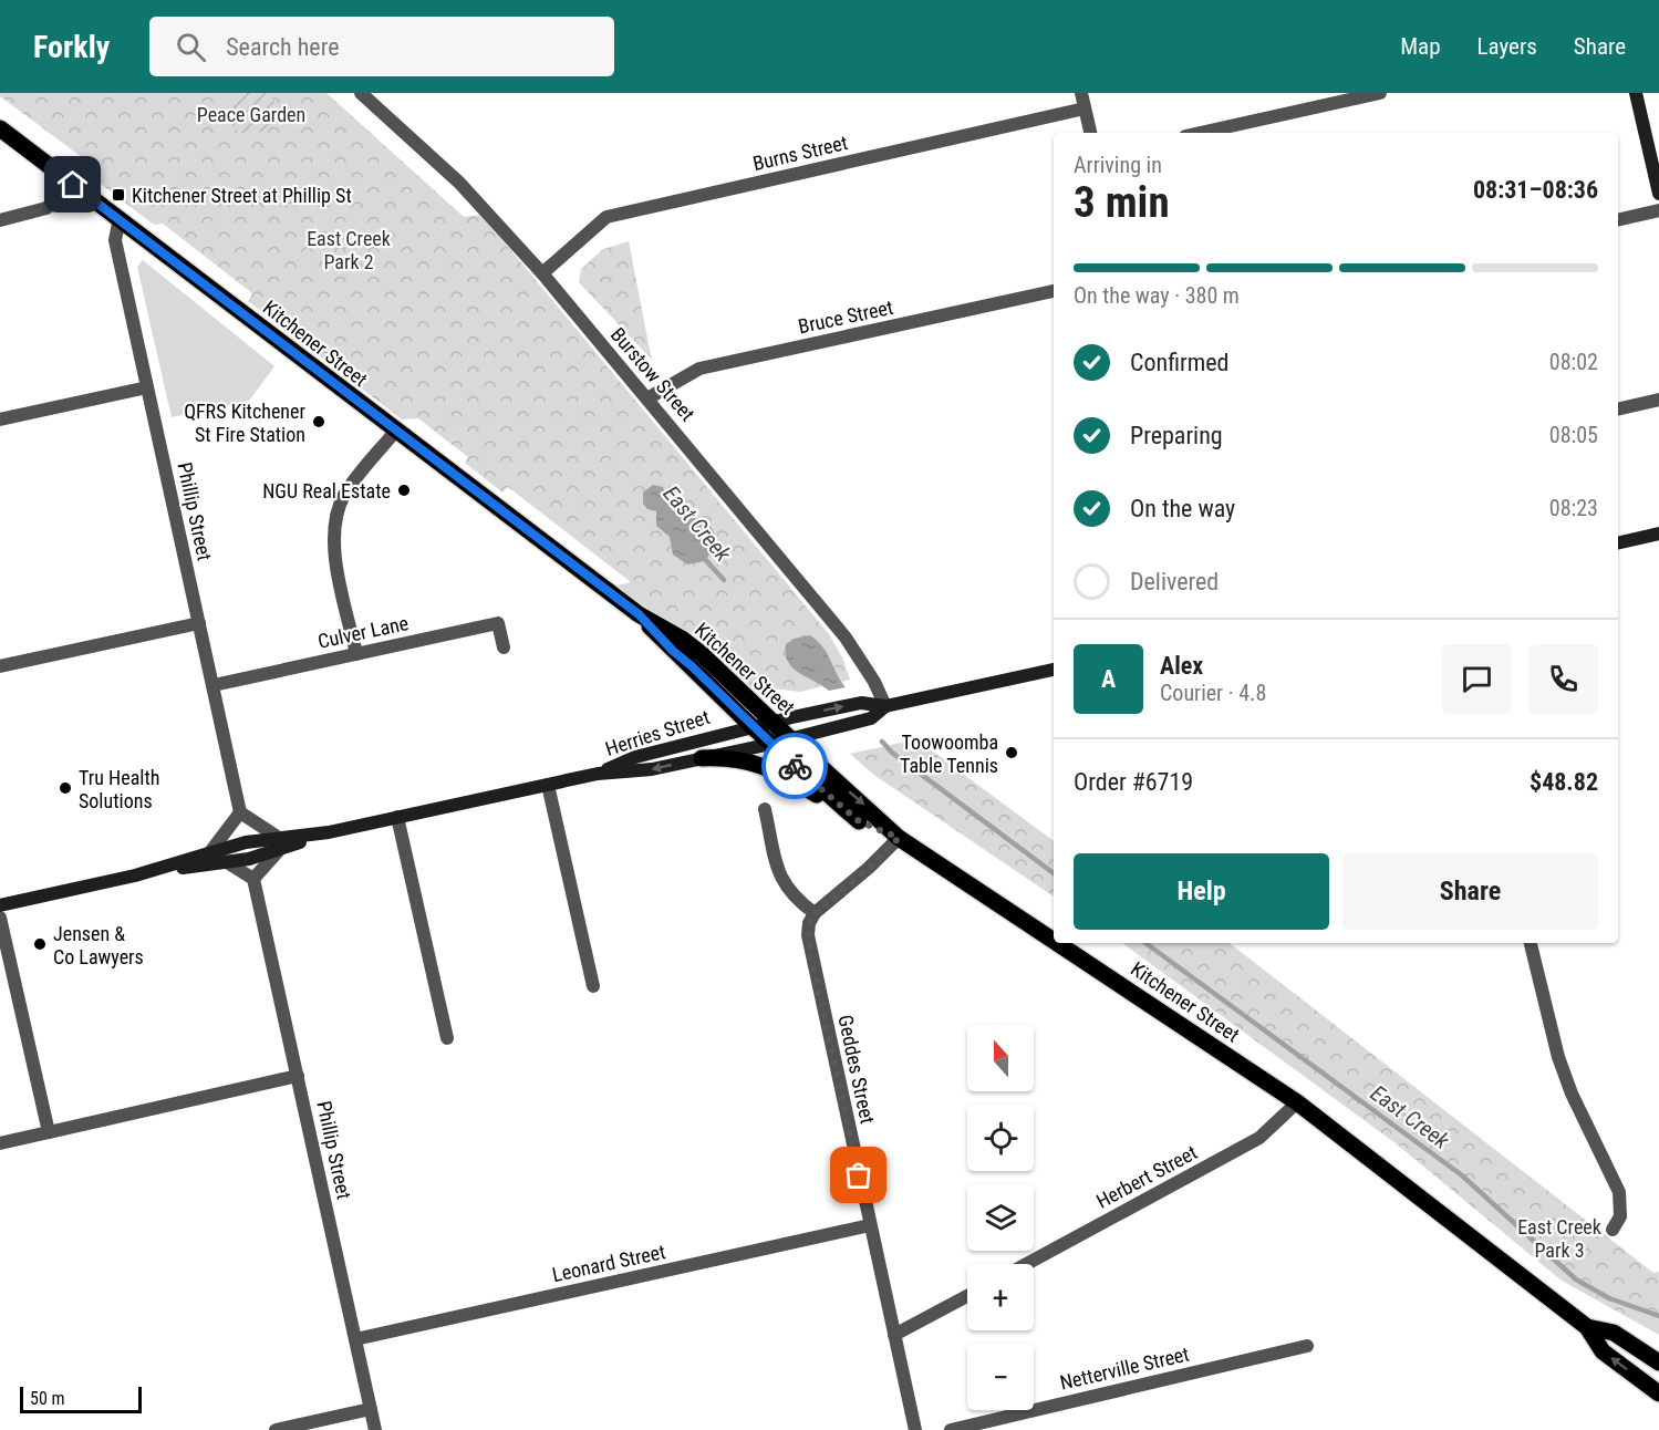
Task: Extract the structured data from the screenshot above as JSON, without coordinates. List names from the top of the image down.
{
  "streets": {
    "main road": ["Kitchener Street", "Herries Street"],
    "street": [
      "Burns Street",
      "Bruce Street",
      "Burstow Street",
      "Phillip Street",
      "Culver Lane",
      "Geddes Street",
      "Herbert Street",
      "Leonard Street",
      "Netterville Street"
    ]
  },
  "crossings": [
    ["Burns Street", "Burstow Street"],
    ["Bruce Street", "Burstow Street"],
    ["Kitchener Street", "Phillip Street"],
    ["Kitchener Street", "Herries Street"],
    ["Kitchener Street", "Herbert Street"],
    ["Burstow Street", "Herries Street"],
    ["Phillip Street", "Culver Lane"],
    ["Phillip Street", "Leonard Street"],
    ["Geddes Street", "Leonard Street"]
  ],
  "water": ["East Creek"],
  "parks": ["Peace Garden", "East Creek Park 2", "East Creek Park 3"],
  "places": {
    "transit": ["Kitchener Street at Phillip St"],
    "other": [
      "QFRS Kitchener St Fire Station",
      "NGU Real Estate",
      "Toowoomba Table Tennis",
      "Tru Health Solutions",
      "Jensen & Co Lawyers"
    ]
  },
  "scale_bar": "50 m",
  "north": "top",
  "page": {
    "header": "Forkly",
    "search": "Search here",
    "nav": ["Map", "Layers", "Share"],
    "heading": ["3 min", "Arriving in", "08:31–08:36"],
    "panel": [
      "Alex",
      "Courier · 4.8",
      "Order #6719",
      "$48.82"
    ],
    "bar": "On the way · 380 m",
    "list": [
      ["Confirmed", "08:02"],
      ["Preparing", "08:05"],
      ["On the way", "08:23"],
      "Delivered"
    ],
    "round": "A",
    "buttons": ["Help", "Share"],
    "map_buttons": ["+", "−"],
    "scale": "50 m"
  }
}
